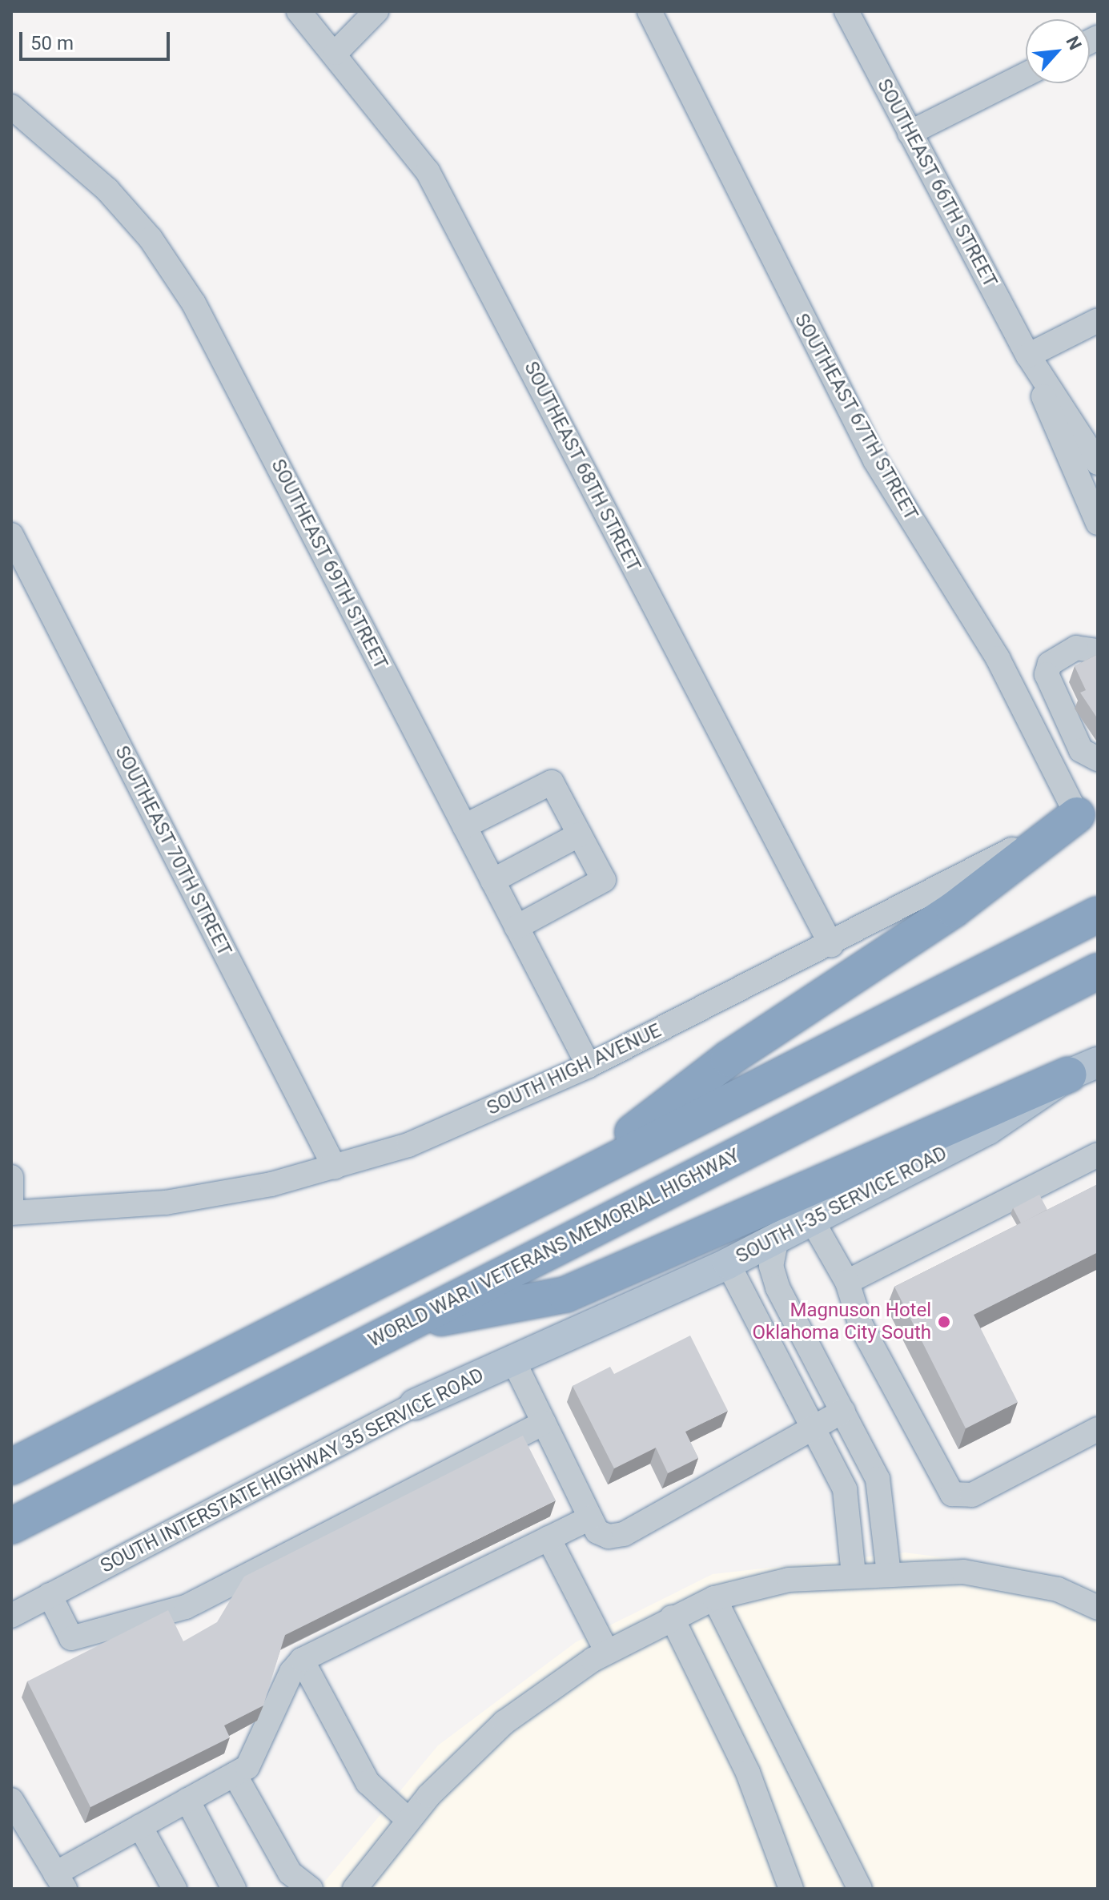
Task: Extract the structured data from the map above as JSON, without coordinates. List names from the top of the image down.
{
  "streets": {
    "highway": ["WORLD WAR I VETERANS MEMORIAL HIGHWAY"],
    "main road": ["SOUTH I-35 SERVICE ROAD", "SOUTH INTERSTATE HIGHWAY 35 SERVICE ROAD"],
    "street": [
      "SOUTHEAST 66TH STREET",
      "SOUTHEAST 67TH STREET",
      "SOUTHEAST 68TH STREET",
      "SOUTHEAST 69TH STREET",
      "SOUTHEAST 70TH STREET",
      "SOUTH HIGH AVENUE"
    ]
  },
  "crossings": [
    ["SOUTHEAST 67TH STREET", "SOUTH HIGH AVENUE"],
    ["SOUTHEAST 68TH STREET", "SOUTH HIGH AVENUE"],
    ["SOUTHEAST 69TH STREET", "SOUTH HIGH AVENUE"],
    ["SOUTHEAST 70TH STREET", "SOUTH HIGH AVENUE"],
    ["SOUTH I-35 SERVICE ROAD", "SOUTH INTERSTATE HIGHWAY 35 SERVICE ROAD"]
  ],
  "places": ["Magnuson Hotel Oklahoma City South"],
  "scale_bar": "50 m",
  "north": "top right"
}
